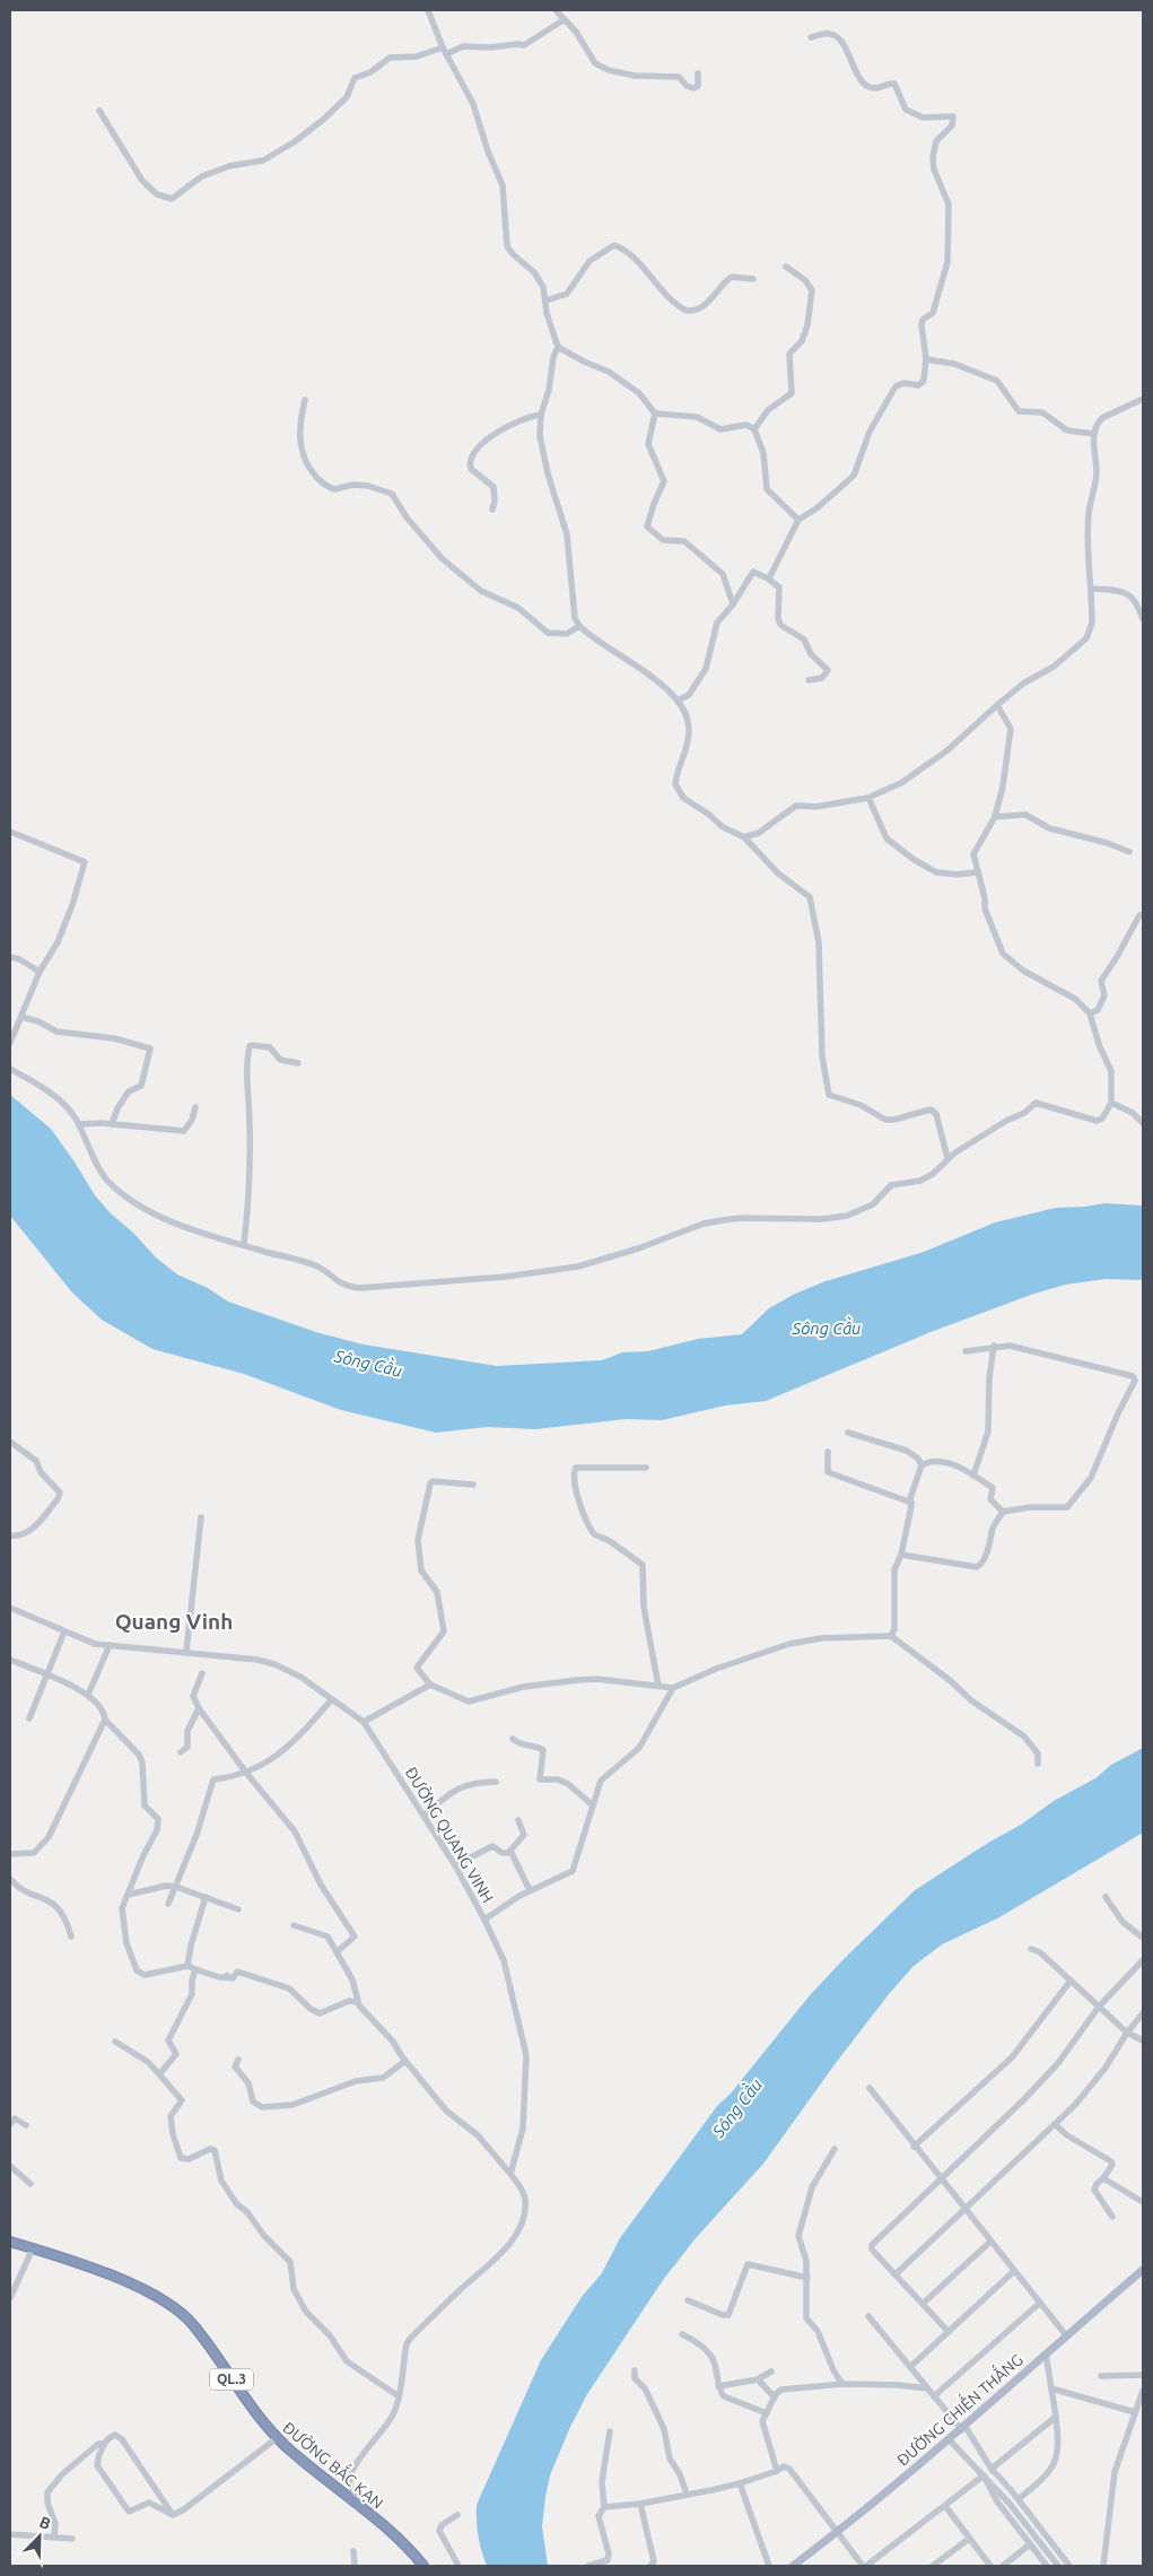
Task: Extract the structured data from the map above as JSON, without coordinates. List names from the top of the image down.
{
  "streets": {
    "highway": ["QL.3", "ĐƯỜNG BẮC KẠN"],
    "main road": ["ĐƯỜNG CHIẾN THẮNG"],
    "street": ["ĐƯỜNG QUANG VINH"]
  },
  "districts": ["Quang Vinh"],
  "water": ["Sông Cầu"],
  "north": "top right"
}
